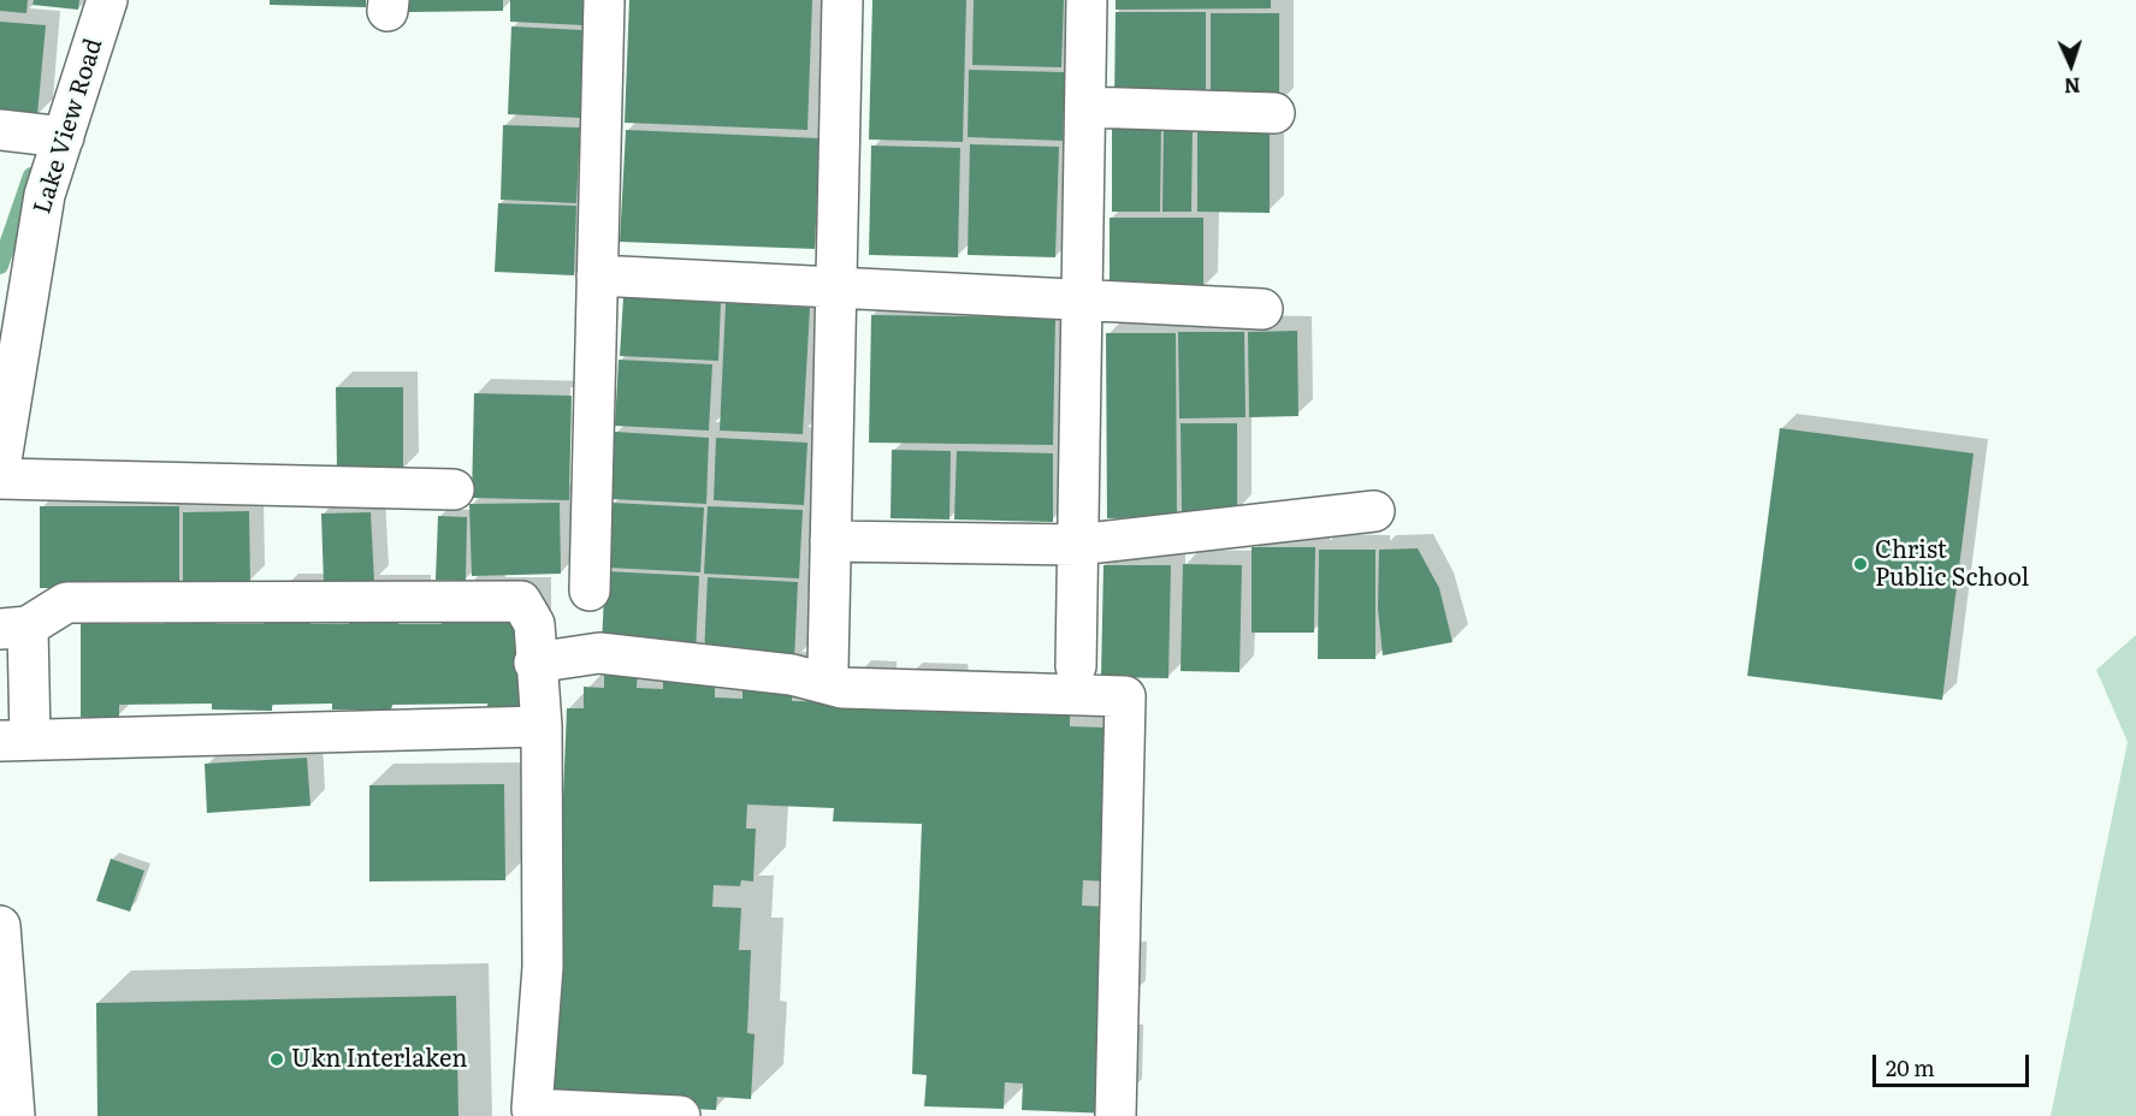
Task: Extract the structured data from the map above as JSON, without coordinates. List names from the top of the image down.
{
  "streets": {
    "street": ["Lake View Road"]
  },
  "places": ["Christ Public School", "Ukn Interlaken"],
  "scale_bar": "20 m",
  "north": "bottom"
}
